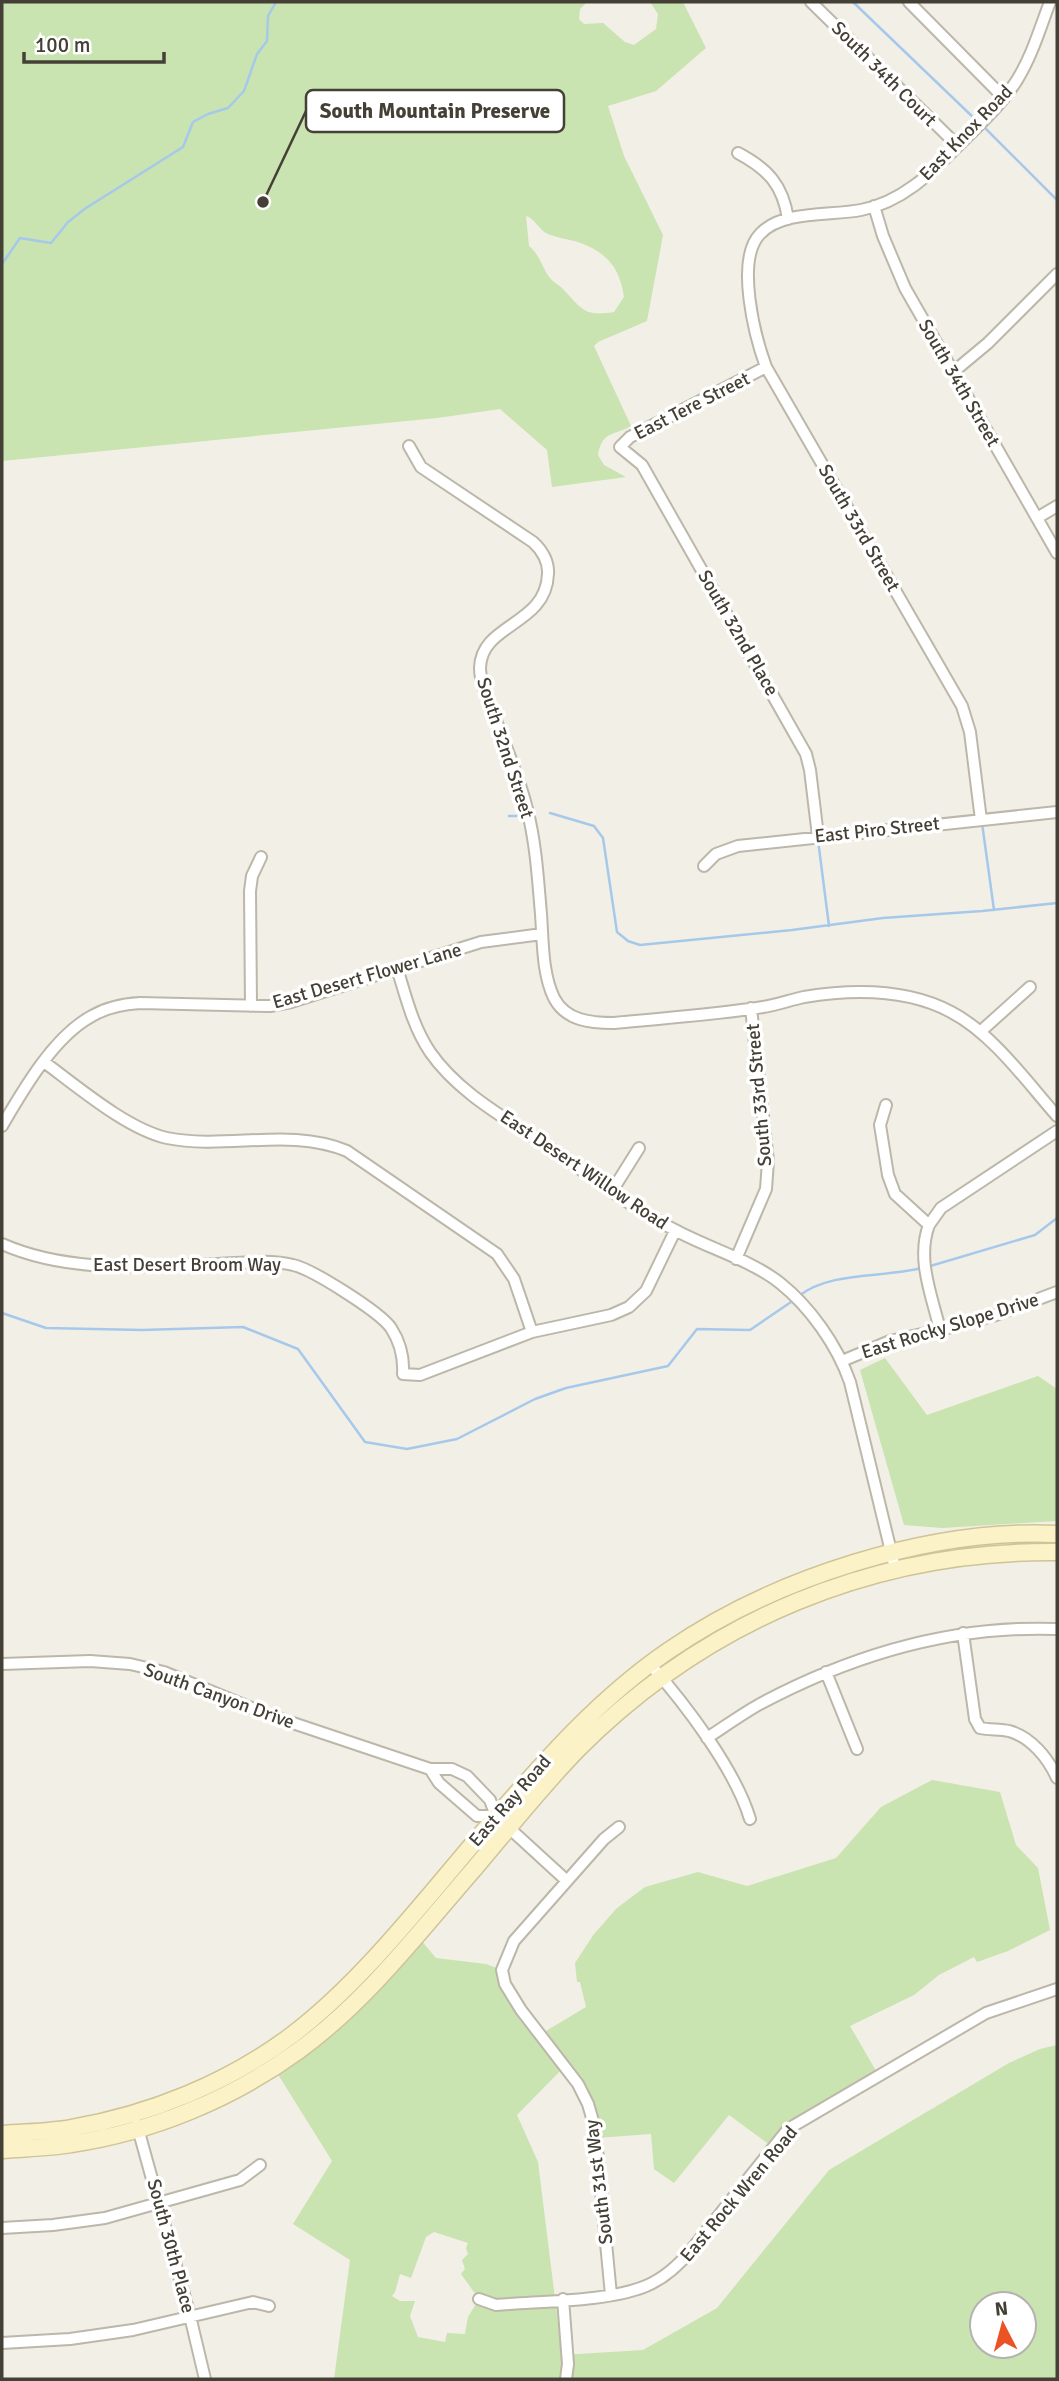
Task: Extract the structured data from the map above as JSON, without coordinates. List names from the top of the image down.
{
  "streets": {
    "main road": ["East Ray Road"],
    "street": [
      "South 34th Court",
      "East Knox Road",
      "South 34th Street",
      "East Tere Street",
      "South 33rd Street",
      "South 32nd Place",
      "South 32nd Street",
      "East Piro Street",
      "East Desert Flower Lane",
      "East Desert Willow Road",
      "East Desert Broom Way",
      "East Rocky Slope Drive",
      "South Canyon Drive",
      "South 31st Way",
      "East Rock Wren Road",
      "South 30th Place"
    ]
  },
  "crossings": [
    ["South 34th Court", "East Knox Road"],
    ["East Knox Road", "South 34th Street"],
    ["East Knox Road", "South 33rd Street"],
    ["East Tere Street", "South 33rd Street"],
    ["East Tere Street", "South 32nd Place"],
    ["South 33rd Street", "South 32nd Street"],
    ["South 33rd Street", "East Piro Street"],
    ["South 33rd Street", "East Desert Willow Road"],
    ["South 32nd Place", "East Piro Street"],
    ["South 32nd Street", "East Desert Flower Lane"],
    ["East Desert Flower Lane", "East Desert Willow Road"],
    ["East Desert Willow Road", "East Rocky Slope Drive"],
    ["South Canyon Drive", "East Ray Road"],
    ["East Ray Road", "South 30th Place"],
    ["South 31st Way", "East Rock Wren Road"]
  ],
  "places": ["South Mountain Preserve"],
  "scale_bar": "100 m",
  "north": "top"
}
